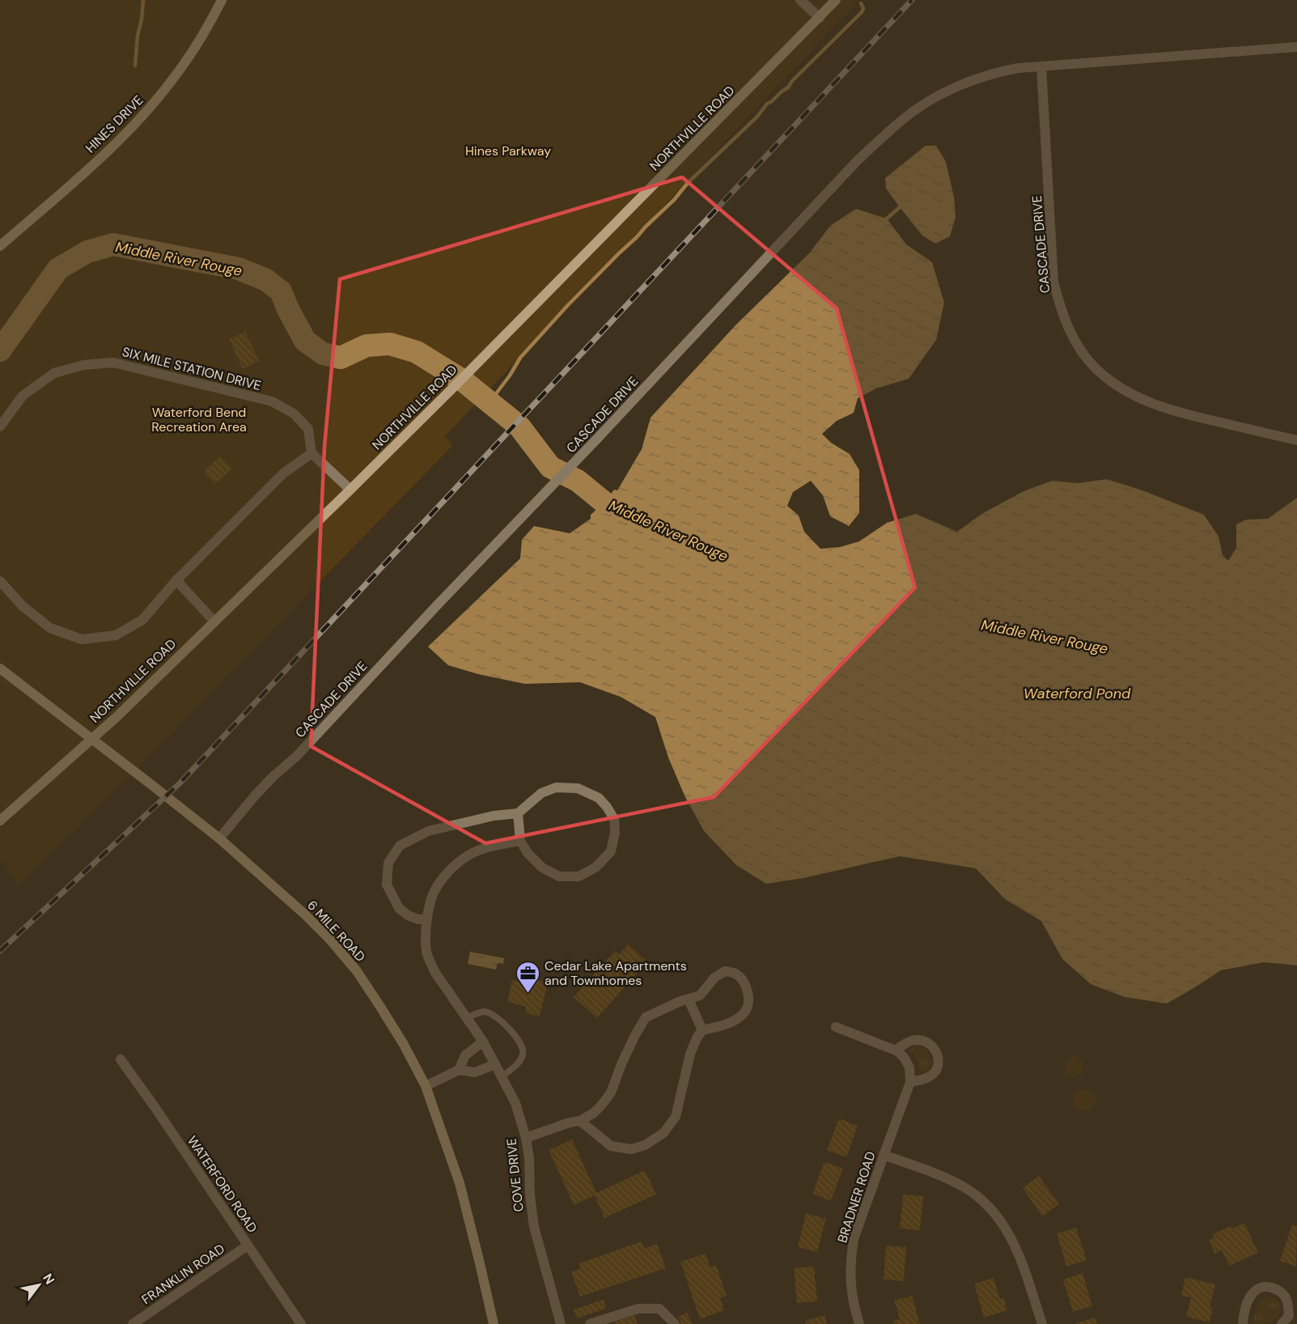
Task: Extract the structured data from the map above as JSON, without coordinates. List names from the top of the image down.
{
  "streets": {
    "street": [
      "HINES DRIVE",
      "NORTHVILLE ROAD",
      "CASCADE DRIVE",
      "SIX MILE STATION DRIVE",
      "6 MILE ROAD",
      "COVE DRIVE",
      "WATERFORD ROAD",
      "BRADNER ROAD",
      "FRANKLIN ROAD"
    ]
  },
  "crossings": [
    ["NORTHVILLE ROAD", "6 MILE ROAD"],
    ["CASCADE DRIVE", "6 MILE ROAD"],
    ["WATERFORD ROAD", "FRANKLIN ROAD"]
  ],
  "water": ["Middle River Rouge", "Waterford Pond"],
  "parks": ["Hines Parkway", "Waterford Bend Recreation Area"],
  "places": {
    "office": ["Cedar Lake Apartments and Townhomes"]
  },
  "north": "top right"
}
